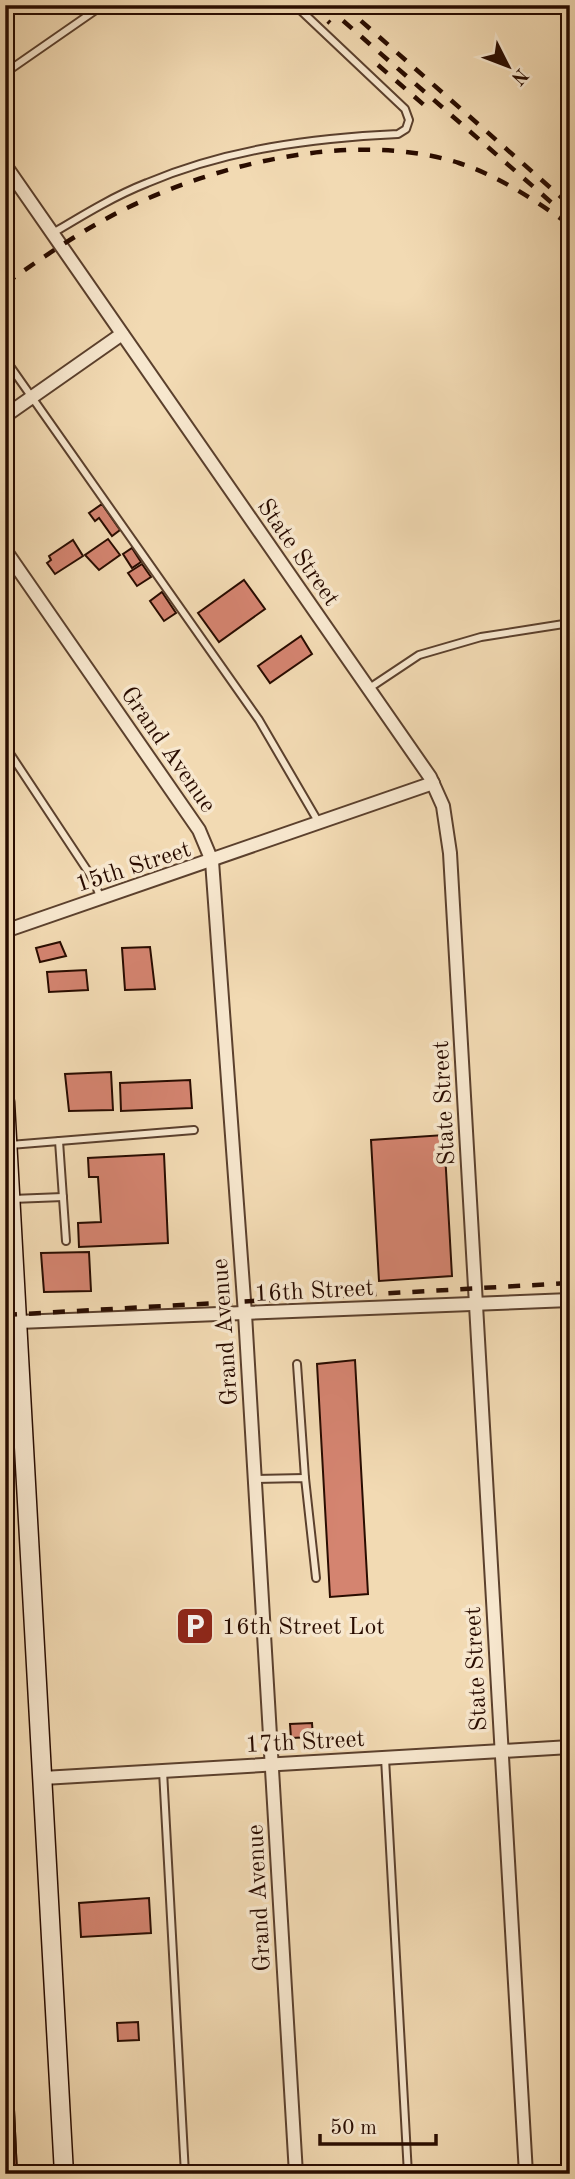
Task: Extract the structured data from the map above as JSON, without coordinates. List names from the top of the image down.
{
  "streets": {
    "street": [
      "State Street",
      "Grand Avenue",
      "15th Street",
      "16th Street",
      "17th Street"
    ]
  },
  "crossings": [
    ["State Street", "15th Street"],
    ["State Street", "16th Street"],
    ["State Street", "17th Street"],
    ["Grand Avenue", "15th Street"],
    ["Grand Avenue", "16th Street"],
    ["Grand Avenue", "17th Street"]
  ],
  "places": {
    "parking": ["16th Street Lot"]
  },
  "scale_bar": "50 m",
  "north": "bottom right"
}
